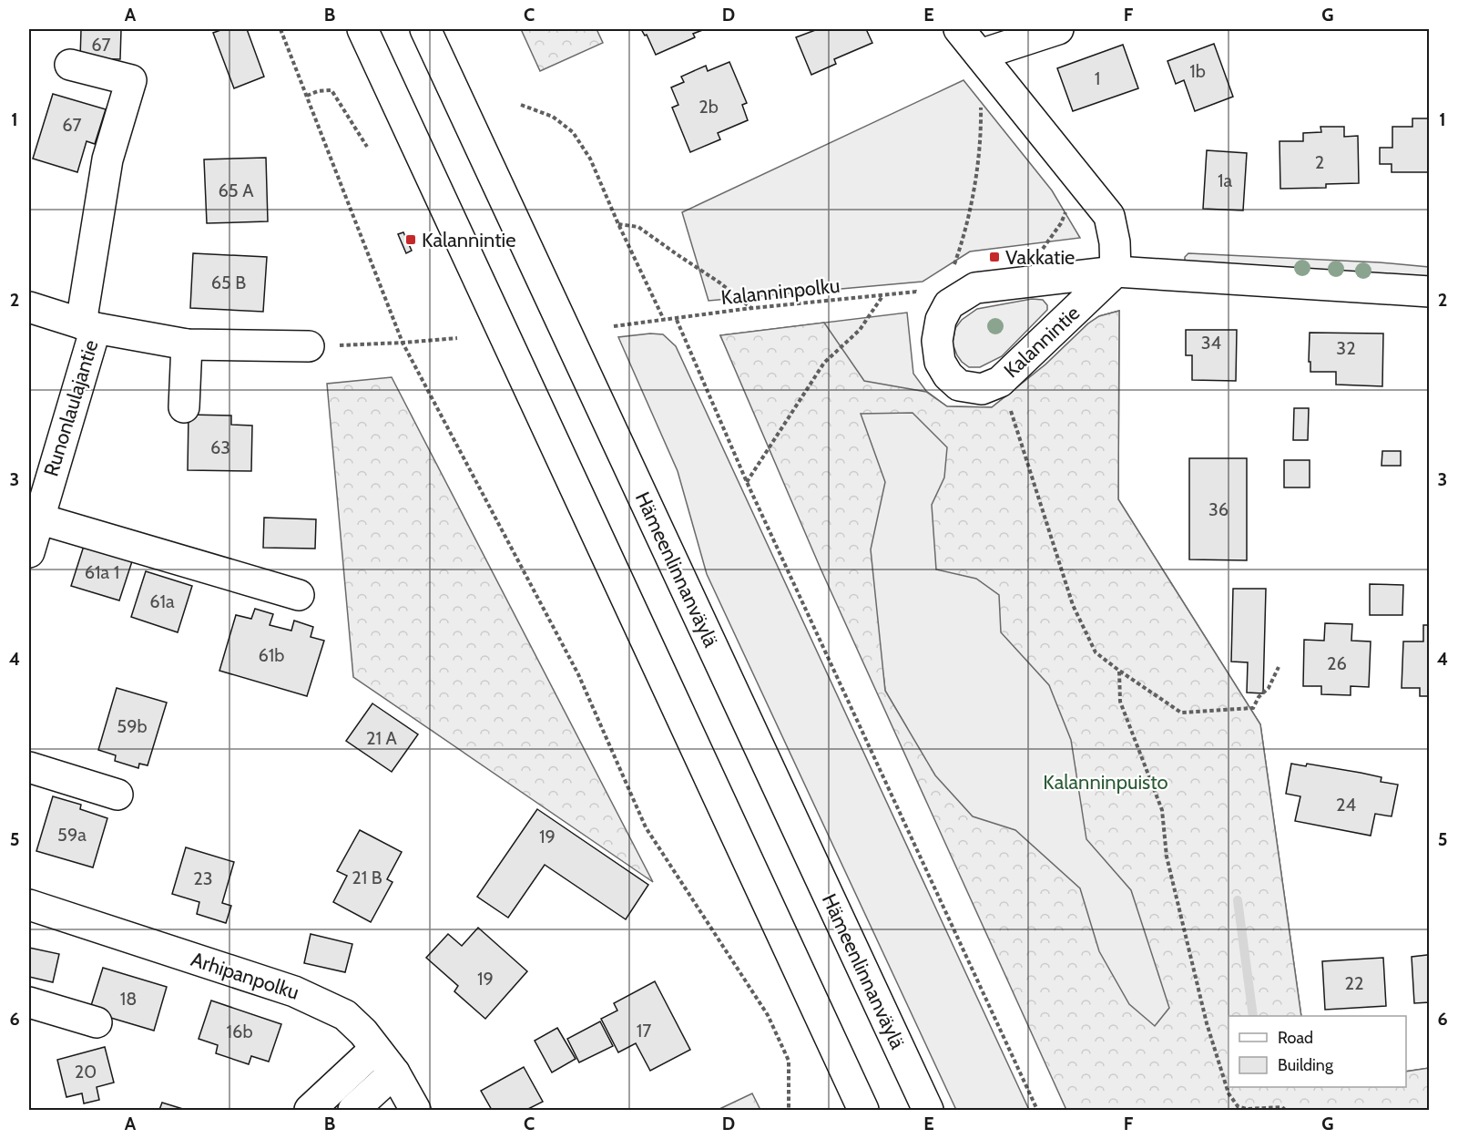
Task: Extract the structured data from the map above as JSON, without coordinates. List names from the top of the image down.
{
  "streets": {
    "main road": [
      "Kalannintie",
      "Runonlaulajantie",
      "Hämeenlinnanväylä",
      "Arhipanpolku"
    ],
    "path": ["Kalanninpolku"]
  },
  "crossings": [
    ["Kalanninpolku", "Kalannintie"]
  ],
  "parks": ["Kalanninpuisto"],
  "places": {
    "transit": ["Kalannintie", "Vakkatie"]
  },
  "house_numbers": [
    "67",
    "1b",
    "1",
    "2b",
    "67",
    "2",
    "1a",
    "65 A",
    "65 B",
    "34",
    "32",
    "63",
    "36",
    "61a 1",
    "61a",
    "61b",
    "26",
    "59b",
    "21 A",
    "24",
    "59a",
    "19",
    "21 B",
    "23",
    "19",
    "22",
    "18",
    "17",
    "16b",
    "20"
  ],
  "legend": ["Road", "Building"],
  "grid": {
    "columns": [
      "A",
      "B",
      "C",
      "D",
      "E",
      "F",
      "G"
    ],
    "rows": [
      "1",
      "2",
      "3",
      "4",
      "5",
      "6"
    ]
  }
}
